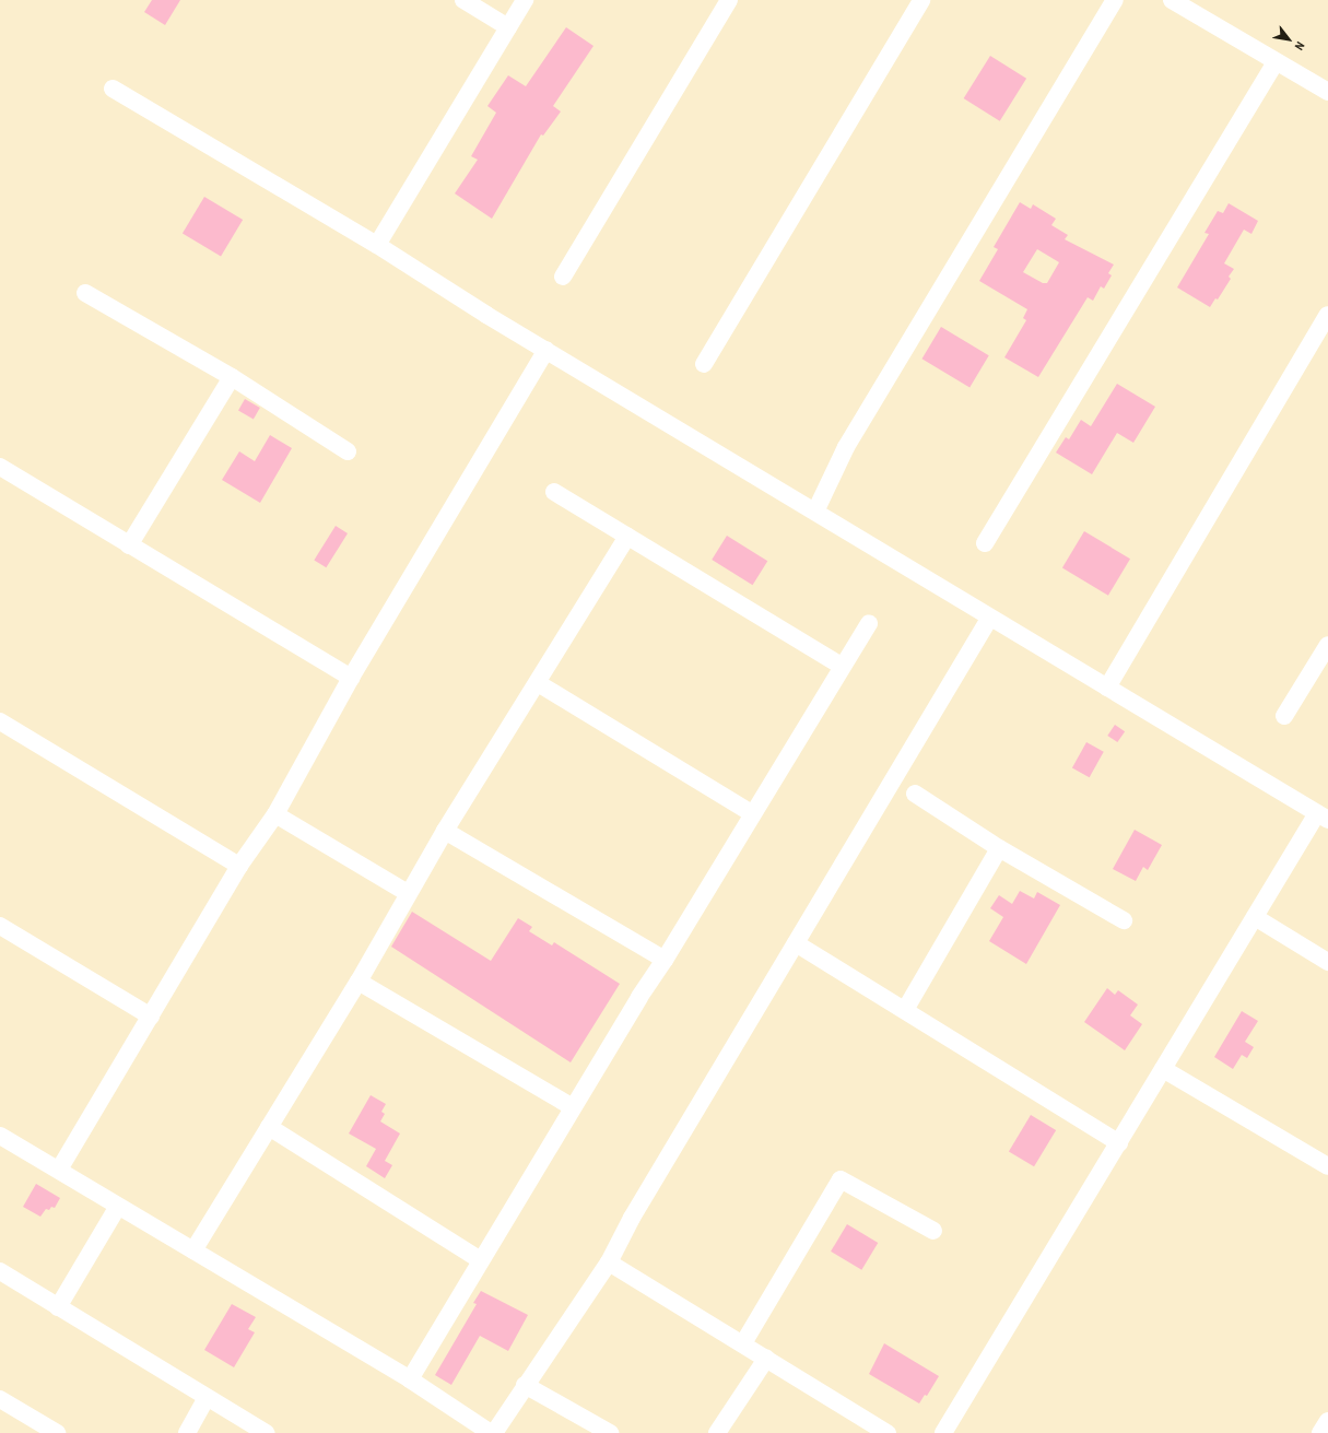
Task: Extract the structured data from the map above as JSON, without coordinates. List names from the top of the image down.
{
  "north": "bottom right"
}
